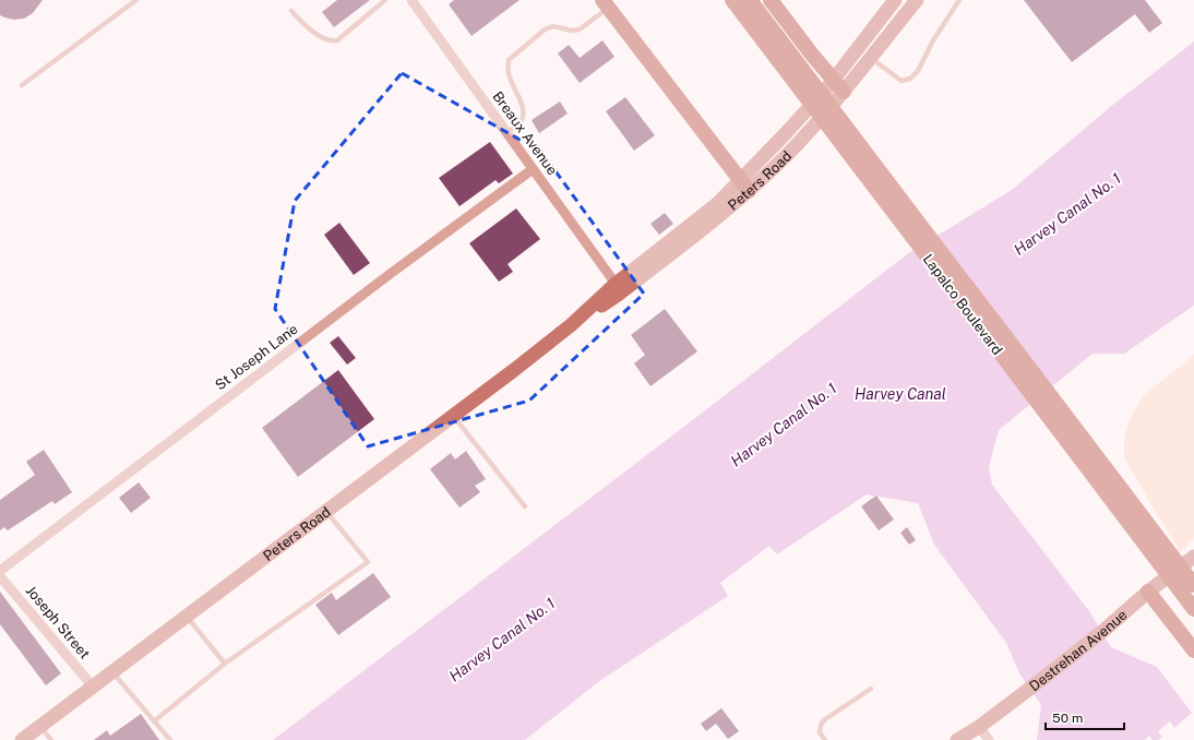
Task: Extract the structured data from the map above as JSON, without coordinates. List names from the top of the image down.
{
  "streets": {
    "main road": ["Peters Road", "Lapalco Boulevard", "Destrehan Avenue"],
    "street": ["Breaux Avenue", "St Joseph Lane", "Joseph Street"]
  },
  "crossings": [
    ["Breaux Avenue", "Peters Road"],
    ["Breaux Avenue", "St Joseph Lane"],
    ["Peters Road", "Joseph Street"]
  ],
  "water": ["Harvey Canal No. 1", "Harvey Canal"],
  "scale_bar": "50 m"
}
